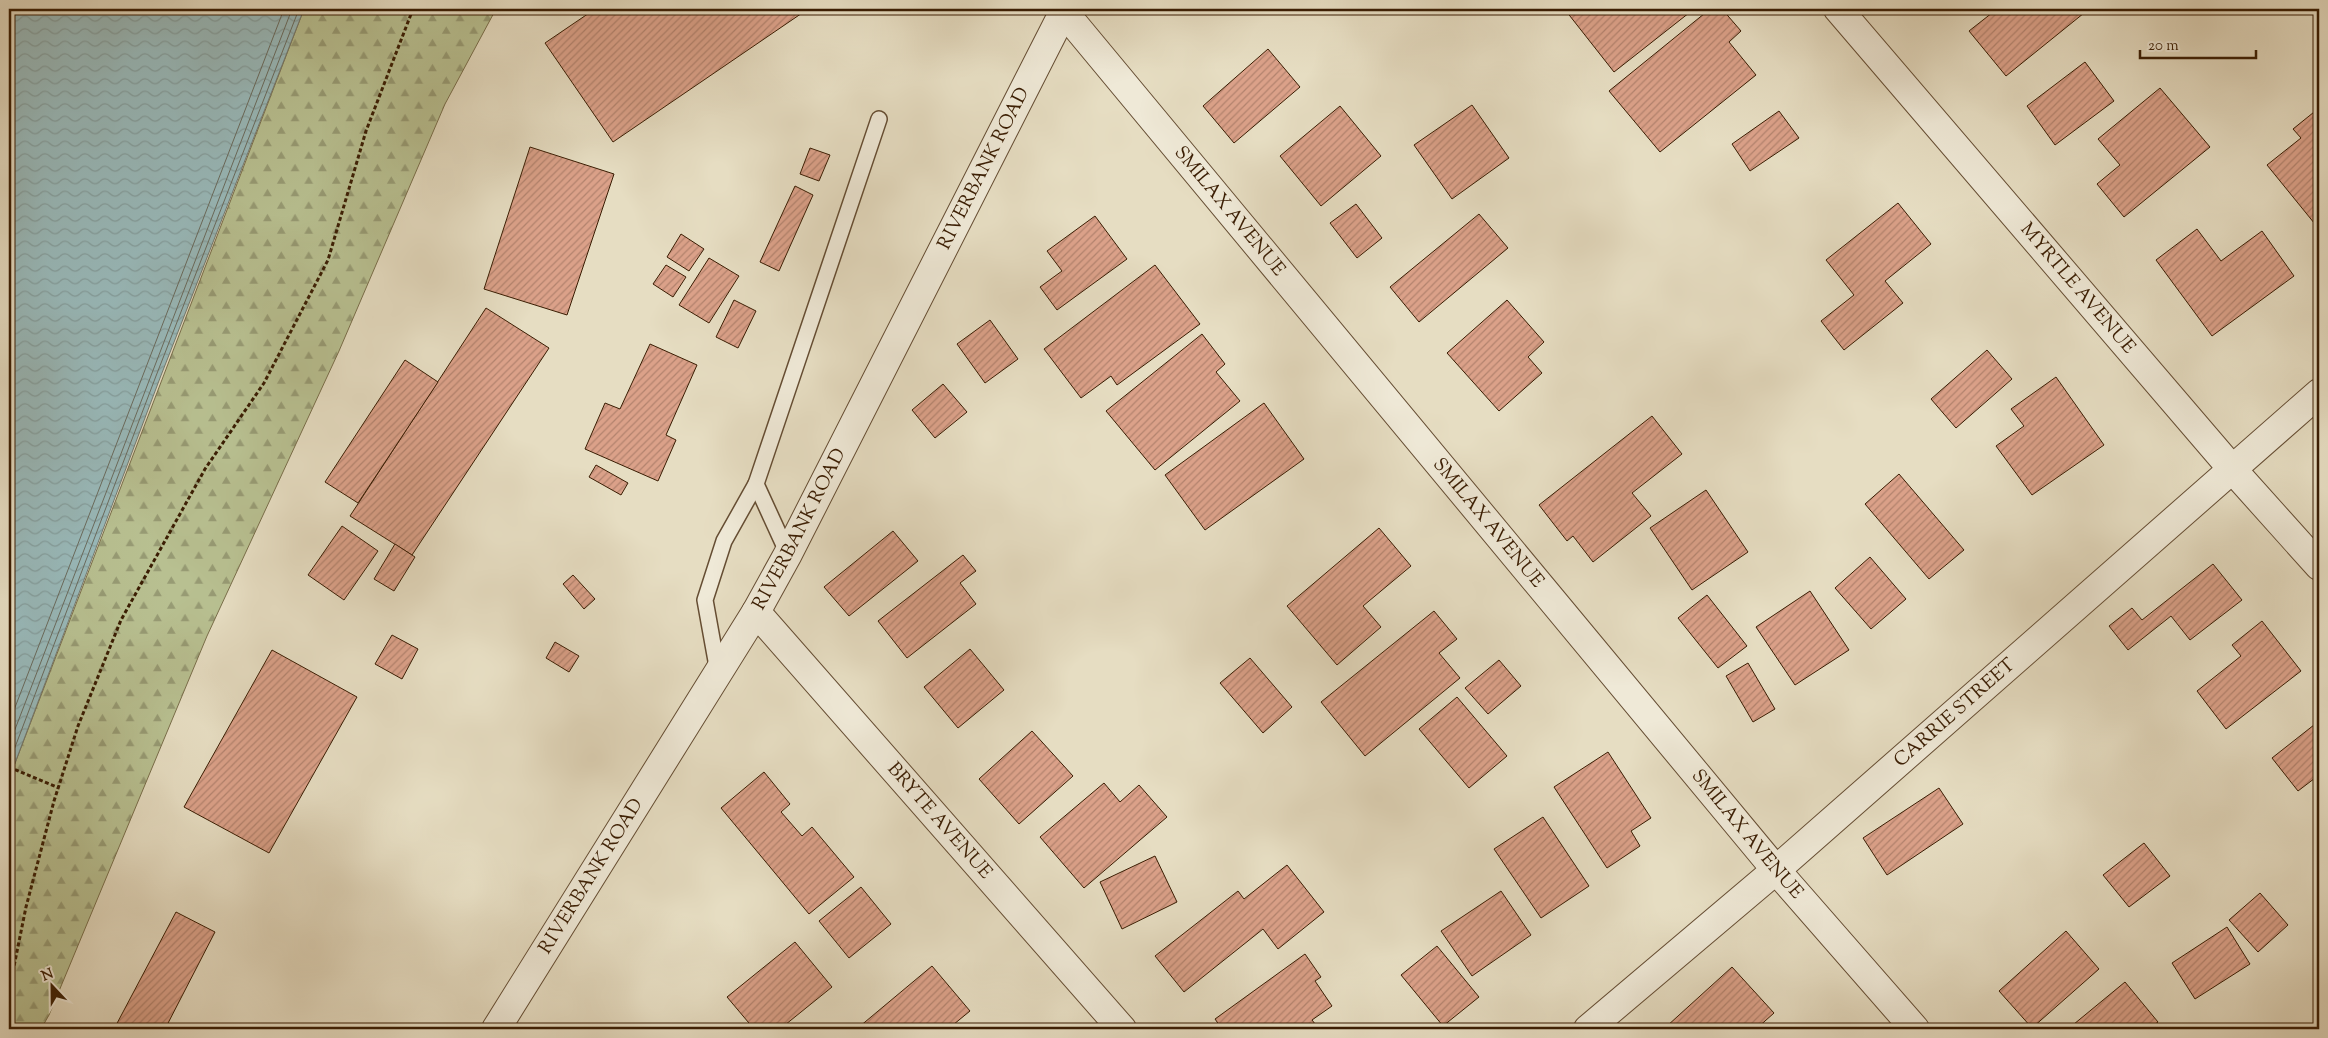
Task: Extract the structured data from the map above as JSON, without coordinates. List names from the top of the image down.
{
  "streets": {
    "street": [
      "RIVERBANK ROAD",
      "SMILAX AVENUE",
      "MYRTLE AVENUE",
      "CARRIE STREET",
      "BRYTE AVENUE"
    ]
  },
  "crossings": [
    ["RIVERBANK ROAD", "SMILAX AVENUE"],
    ["RIVERBANK ROAD", "BRYTE AVENUE"],
    ["SMILAX AVENUE", "CARRIE STREET"],
    ["MYRTLE AVENUE", "CARRIE STREET"]
  ],
  "scale_bar": "20 m",
  "north": "top"
}
